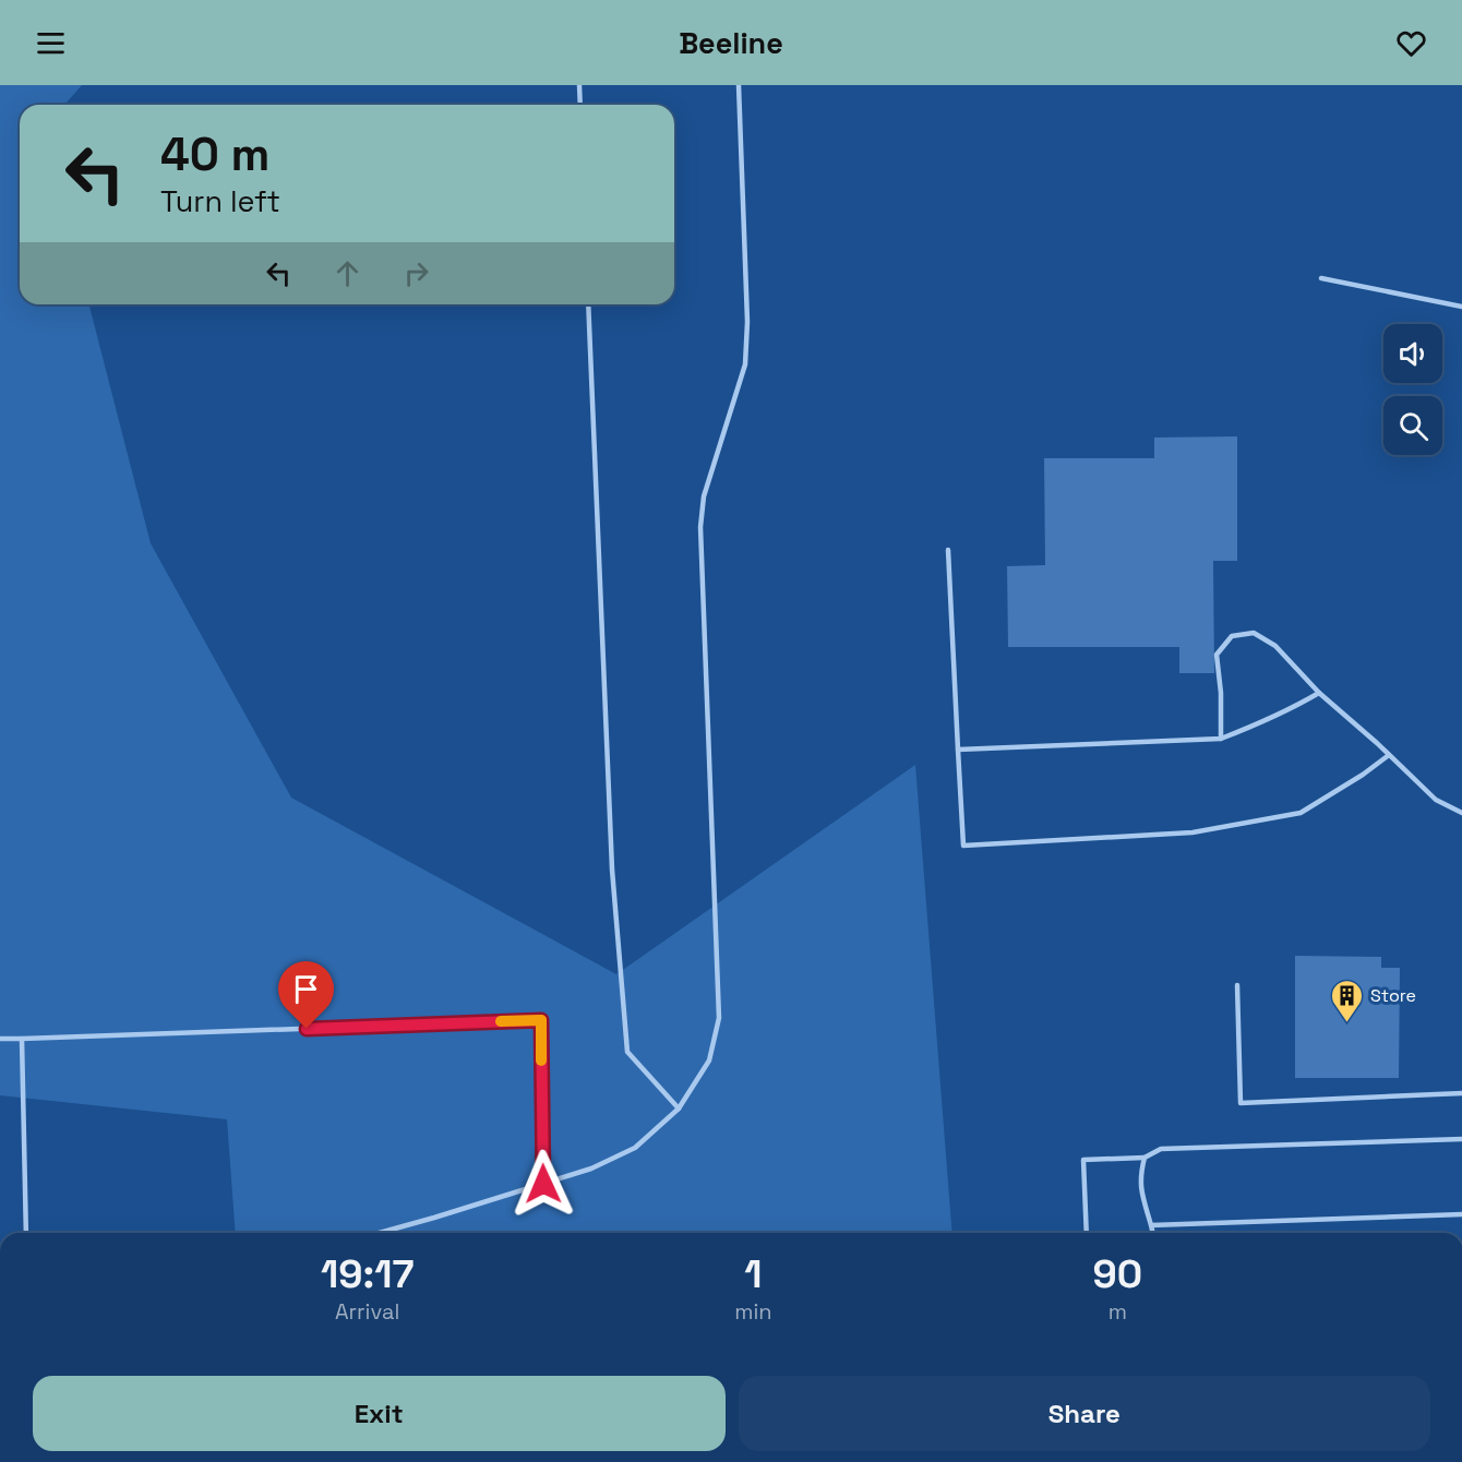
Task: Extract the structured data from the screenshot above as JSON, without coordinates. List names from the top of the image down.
{
  "places": {
    "building": ["Store"]
  },
  "page": {
    "header": "Beeline",
    "turn": ["40 m", "Turn left"],
    "eta": [
      "19:17",
      "Arrival",
      "1",
      "min",
      "90",
      "m"
    ],
    "buttons": ["Exit", "Share"]
  }
}
